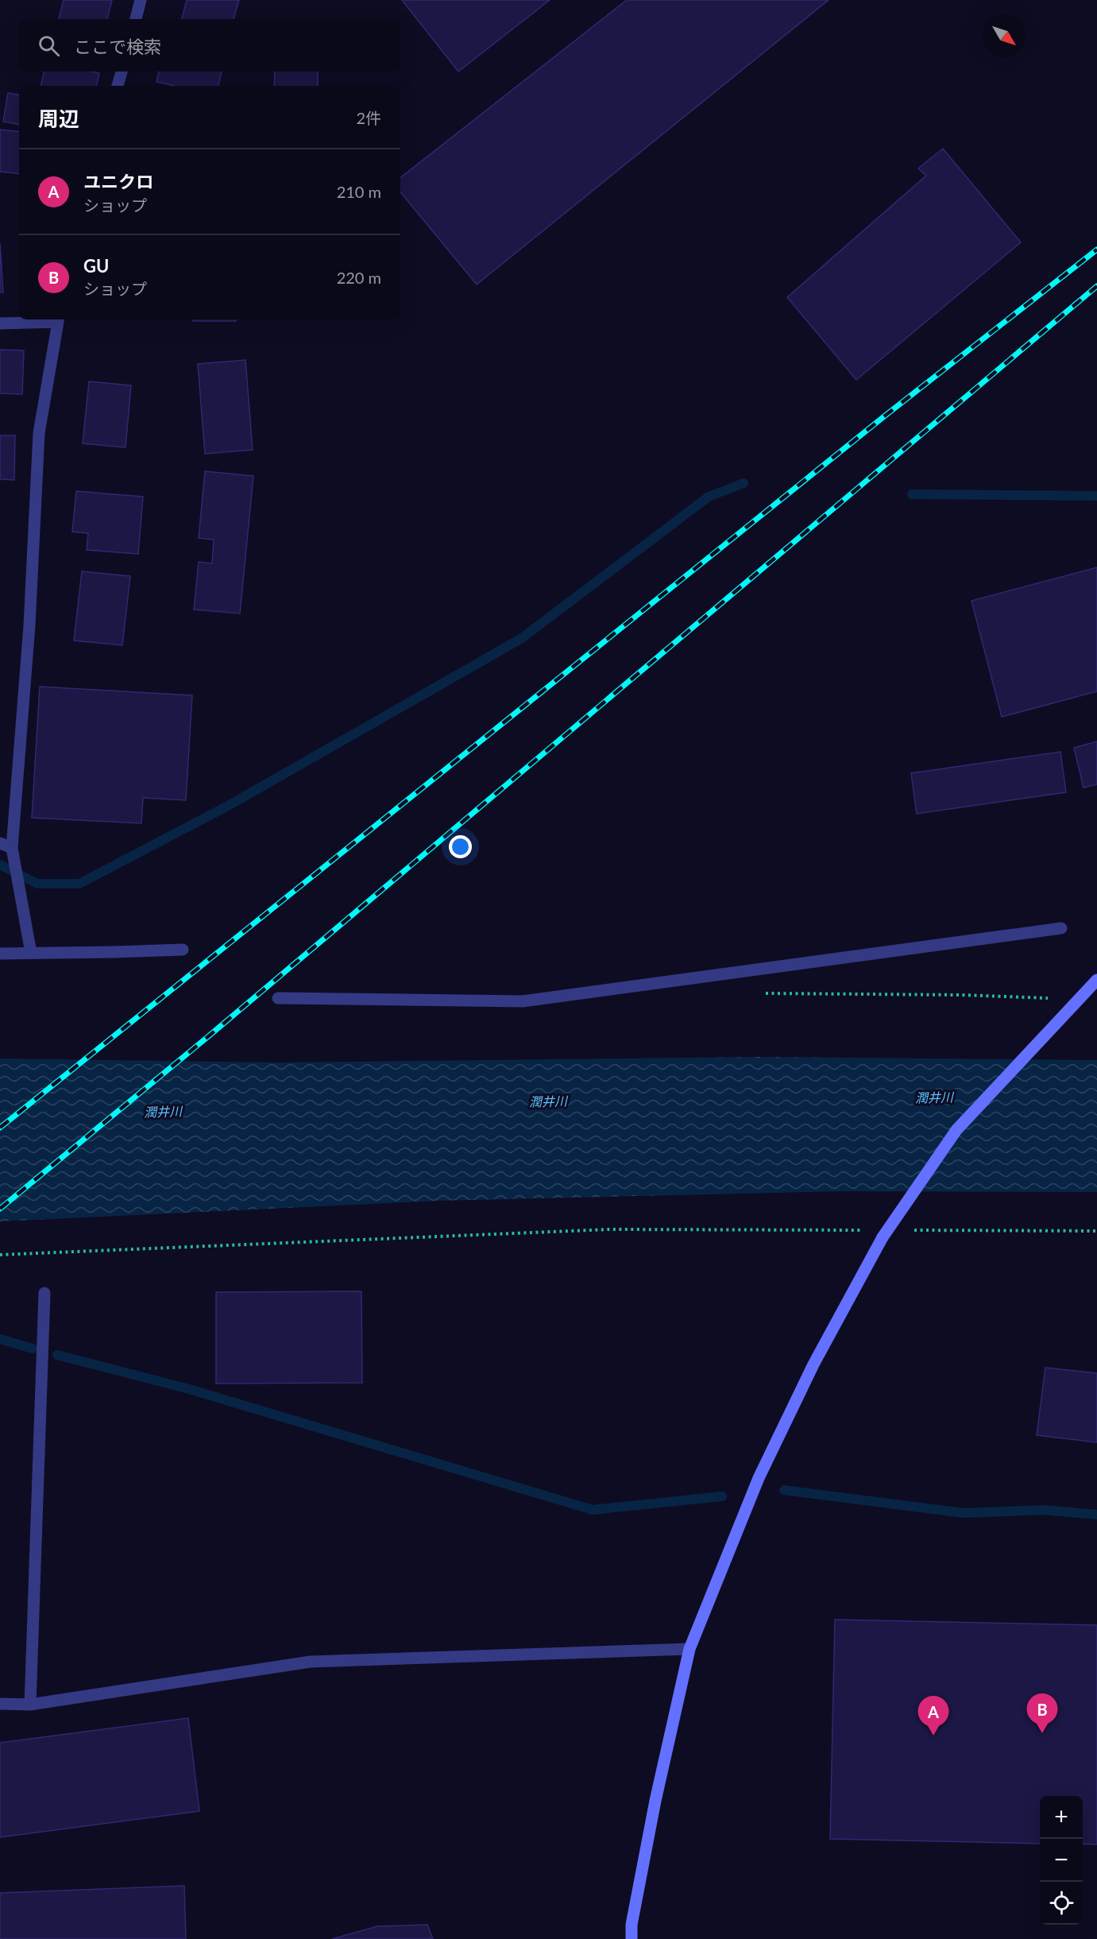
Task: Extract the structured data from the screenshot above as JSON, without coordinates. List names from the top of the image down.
{
  "water": ["潤井川"],
  "north": "bottom right",
  "page": {
    "search": "ここで検索",
    "heading": ["周辺", "2件"],
    "list": [
      {
        "mark": "A",
        "name": "ユニクロ",
        "note": "ショップ",
        "value": "210 m"
      },
      {
        "mark": "B",
        "name": "GU",
        "note": "ショップ",
        "value": "220 m"
      }
    ],
    "pins": ["B", "A"],
    "map_buttons": ["+", "−"]
  }
}
